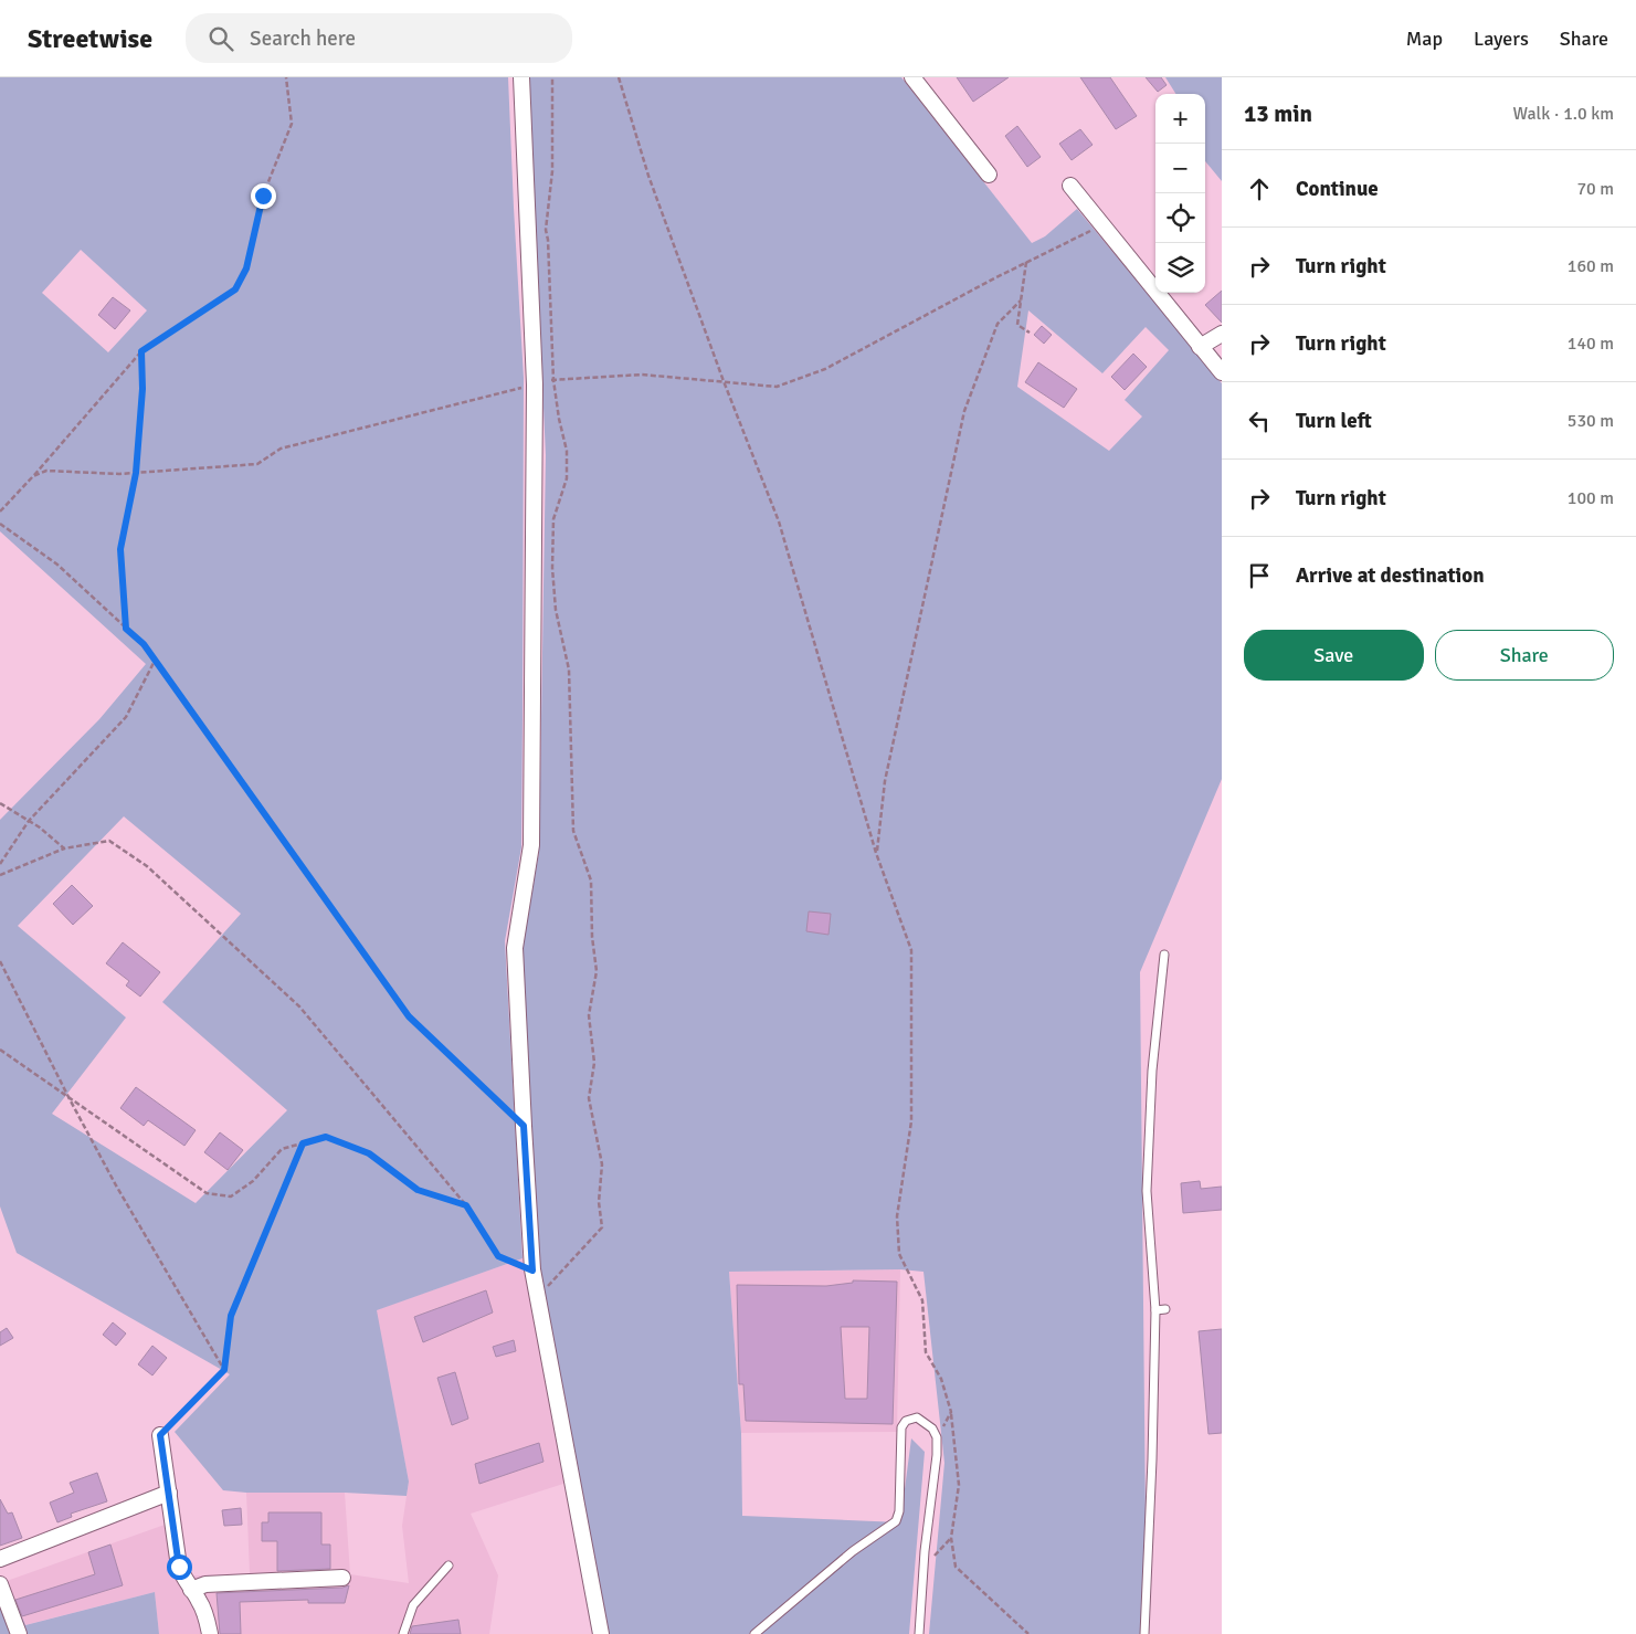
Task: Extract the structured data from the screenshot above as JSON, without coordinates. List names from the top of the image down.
{
  "page": {
    "header": "Streetwise",
    "search": "Search here",
    "nav": ["Map", "Layers", "Share"],
    "heading": ["13 min", "Walk · 1.0 km"],
    "map_buttons": ["+", "−"],
    "list": [
      ["Continue", "70 m"],
      ["Turn right", "160 m"],
      ["Turn right", "140 m"],
      ["Turn left", "530 m"],
      ["Turn right", "100 m"],
      "Arrive at destination"
    ],
    "buttons": ["Save", "Share"]
  }
}
